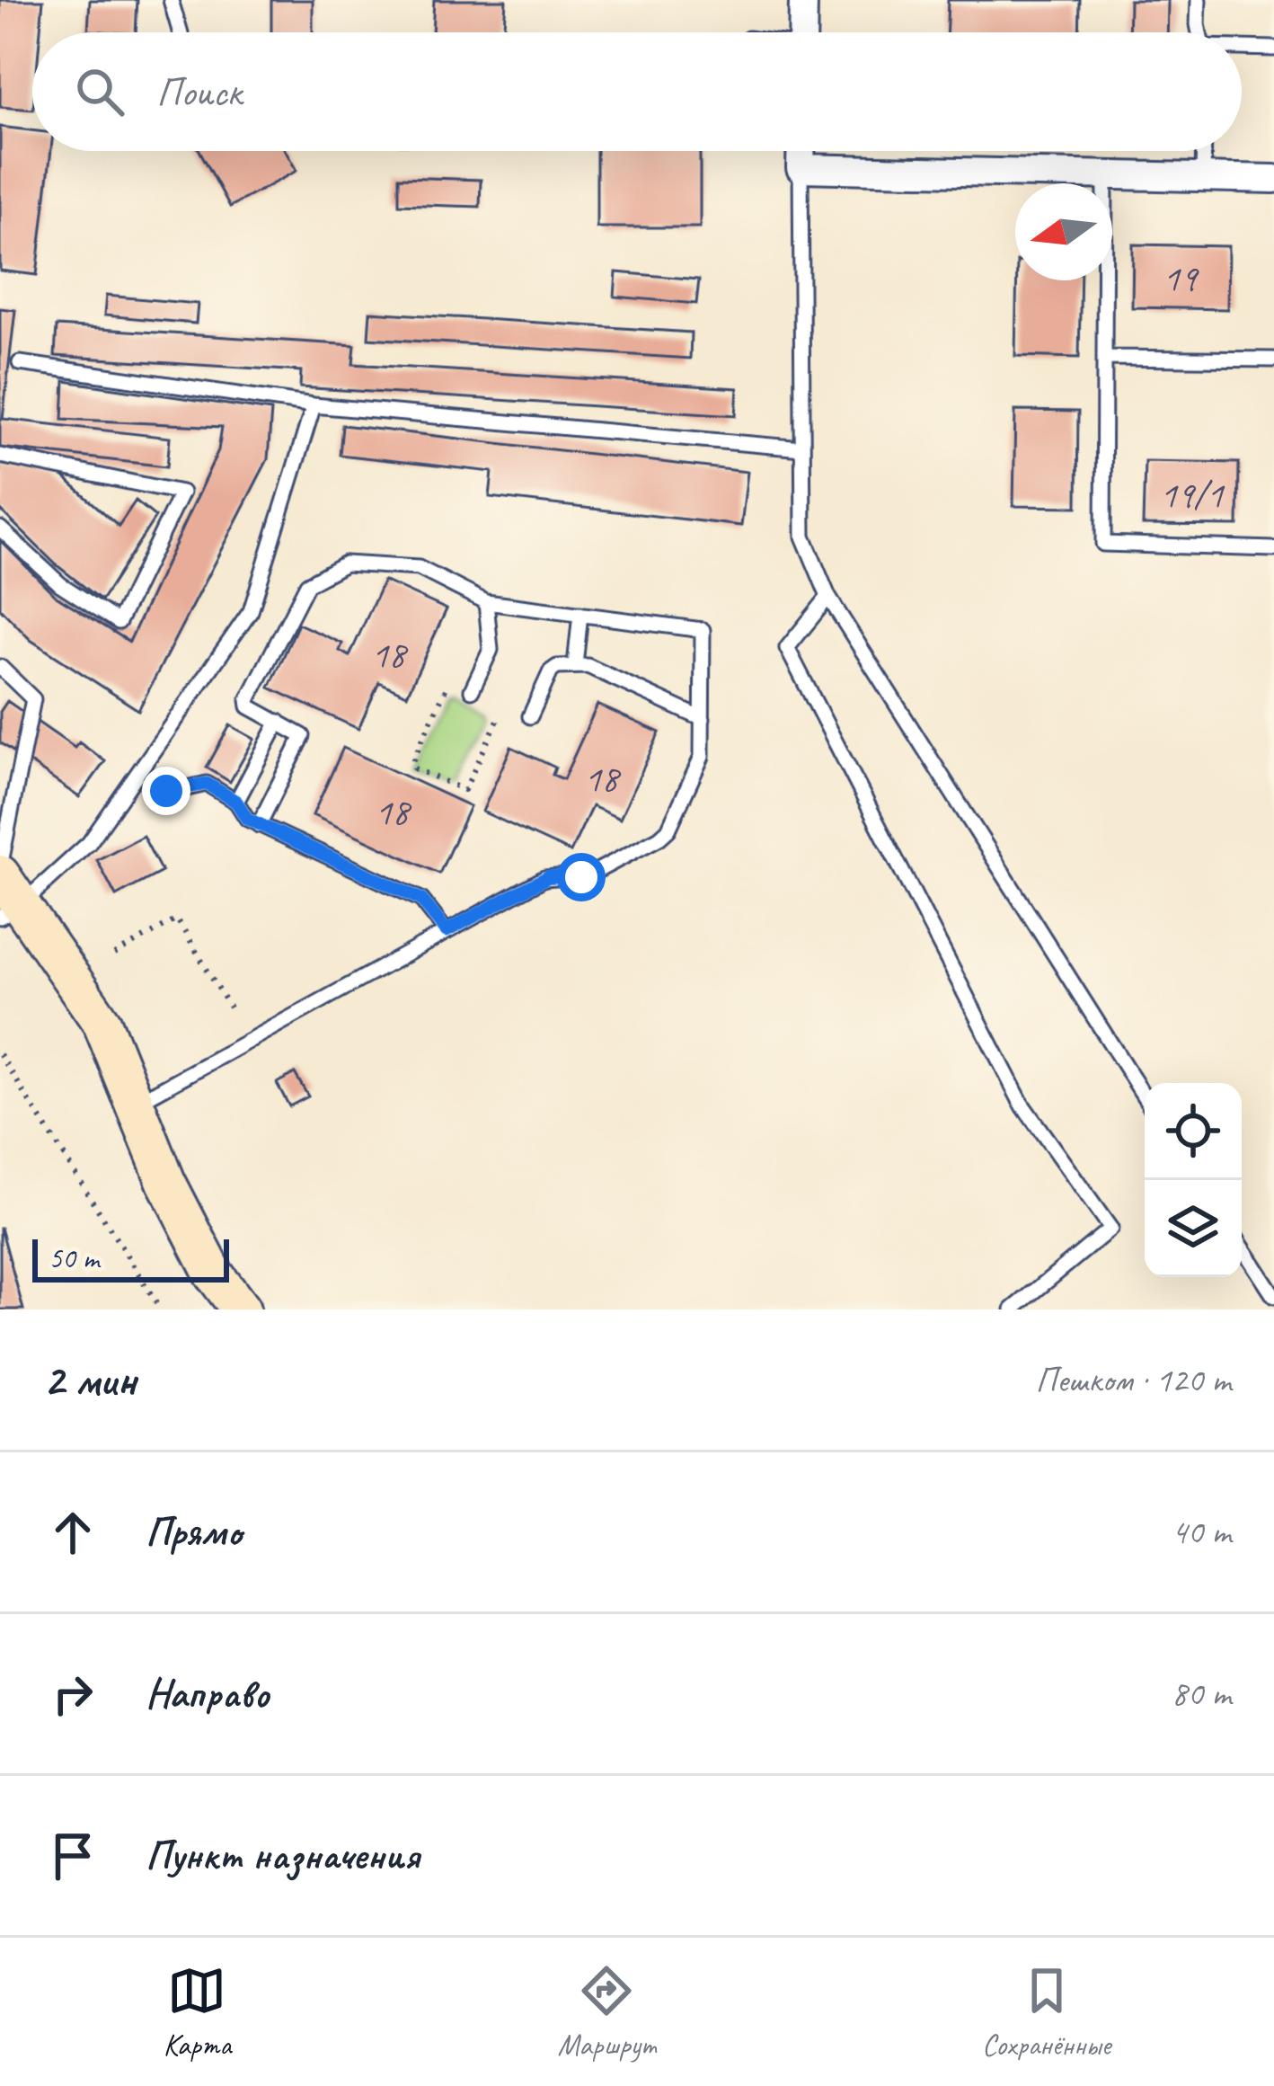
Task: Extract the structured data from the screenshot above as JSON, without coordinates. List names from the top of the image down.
{
  "house_numbers": [
    "19",
    "19/1",
    "18",
    "18",
    "18"
  ],
  "scale_bar": "50 m",
  "north": "left",
  "page": {
    "search": "Поиск",
    "scale": "50 m",
    "heading": ["2 мин", "Пешком · 120 m"],
    "list": [
      ["Прямо", "40 m"],
      ["Направо", "80 m"],
      "Пункт назначения"
    ],
    "nav": ["Карта", "Маршрут", "Сохранённые"]
  }
}
